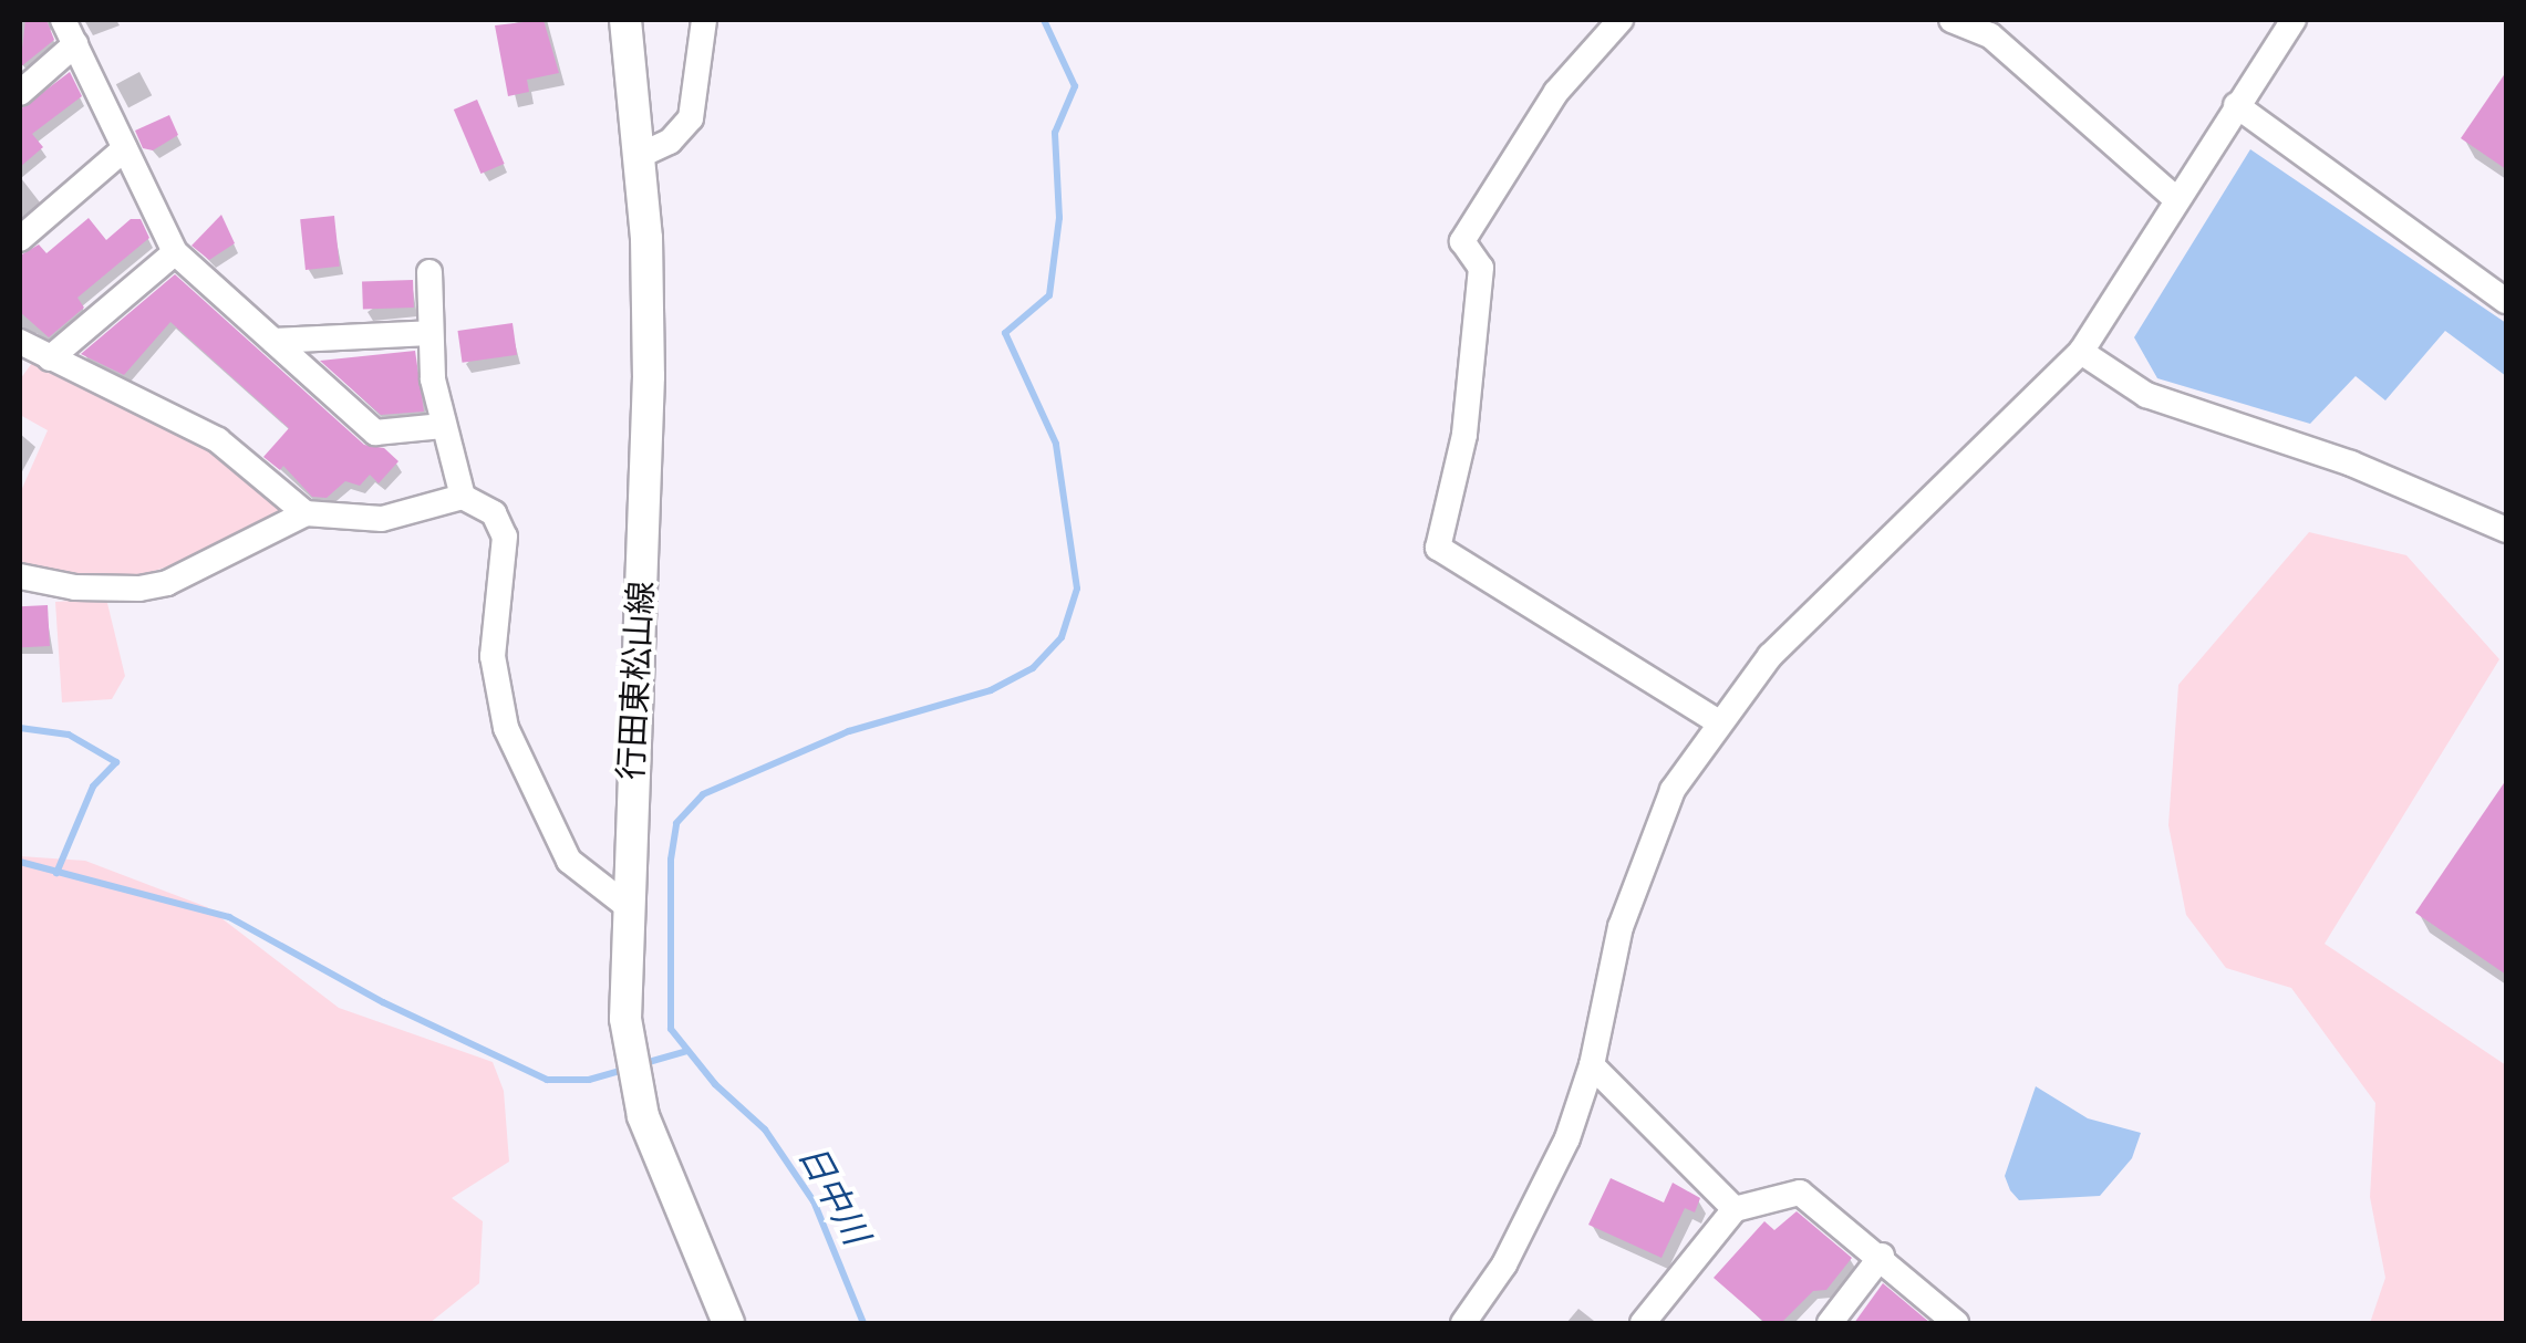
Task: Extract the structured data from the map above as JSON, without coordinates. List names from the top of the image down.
{
  "streets": {
    "main road": ["行田東松山線"]
  },
  "water": ["日中川"]
}
